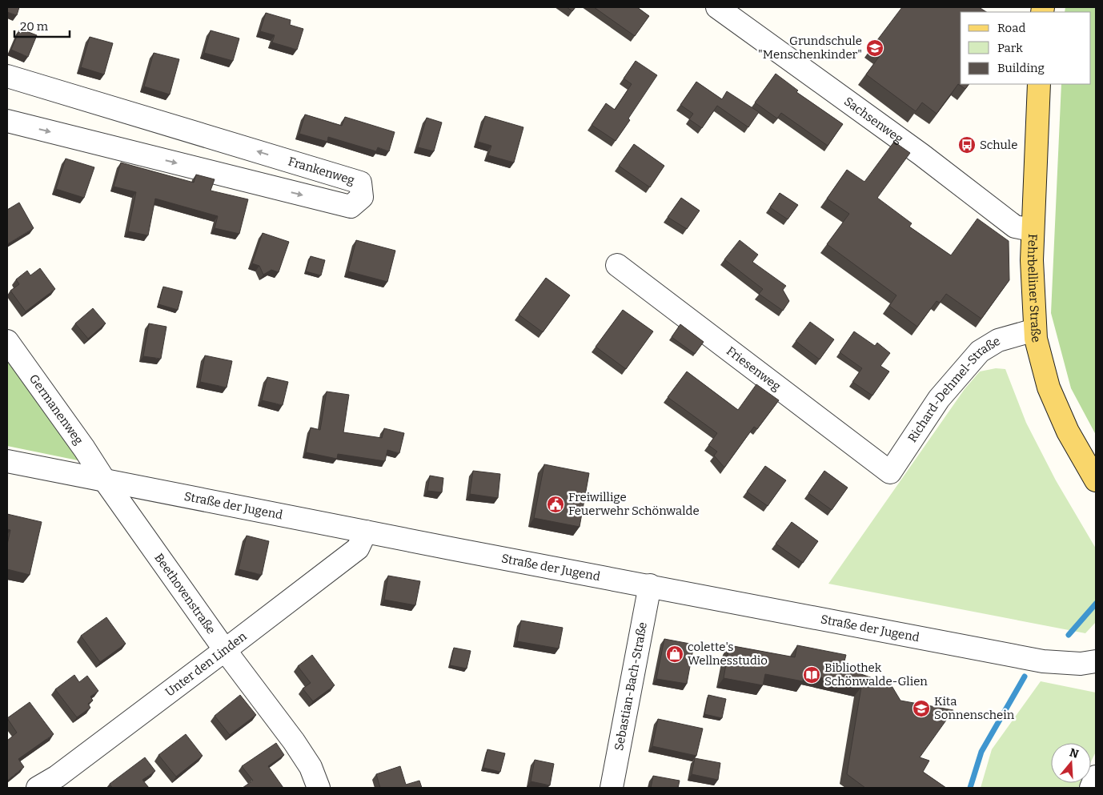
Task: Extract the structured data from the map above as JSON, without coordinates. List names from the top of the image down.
{
  "streets": {
    "main road": ["Fehrbelliner Straße"],
    "street": [
      "Sachsenweg",
      "Frankenweg",
      "Friesenweg",
      "Richard-Dehmel-Straße",
      "Germanenweg",
      "Straße der Jugend",
      "Beethovenstraße",
      "Unter den Linden",
      "Sebastian-Bach-Straße"
    ]
  },
  "crossings": [
    ["Sachsenweg", "Fehrbelliner Straße"],
    ["Fehrbelliner Straße", "Richard-Dehmel-Straße"],
    ["Friesenweg", "Richard-Dehmel-Straße"],
    ["Germanenweg", "Straße der Jugend"],
    ["Germanenweg", "Beethovenstraße"],
    ["Straße der Jugend", "Beethovenstraße"],
    ["Straße der Jugend", "Unter den Linden"],
    ["Straße der Jugend", "Sebastian-Bach-Straße"],
    ["Beethovenstraße", "Unter den Linden"]
  ],
  "places": {
    "school or university": ["Grundschule \"Menschenkinder\"", "Kita Sonnenschein"],
    "bus stop": ["Schule"],
    "public building": ["Freiwillige Feuerwehr Schönwalde"],
    "shop": ["colette's Wellnesstudio"],
    "library": ["Bibliothek Schönwalde-Glien"]
  },
  "legend": ["Road", "Park", "Building"],
  "scale_bar": "20 m",
  "north": "top"
}
